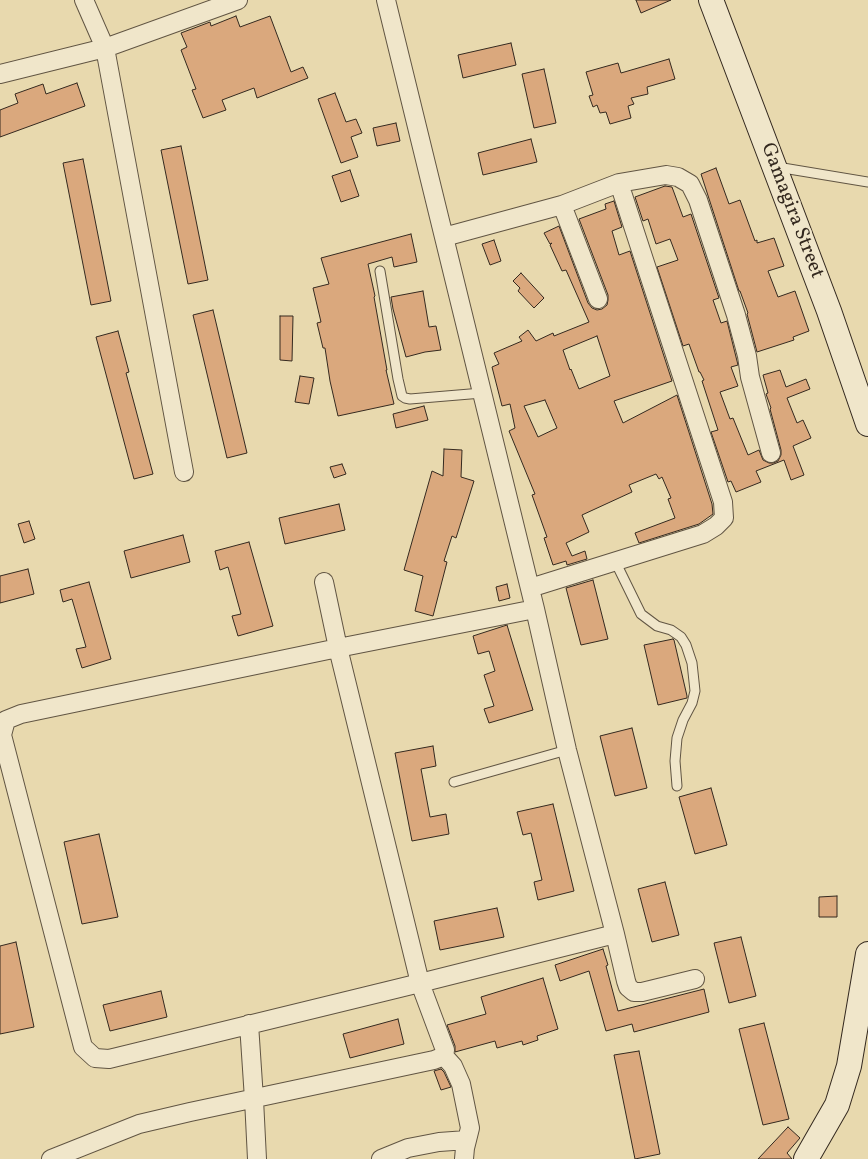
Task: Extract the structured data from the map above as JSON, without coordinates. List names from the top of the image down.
{
  "streets": {
    "street": ["Gamagira Street"]
  }
}
